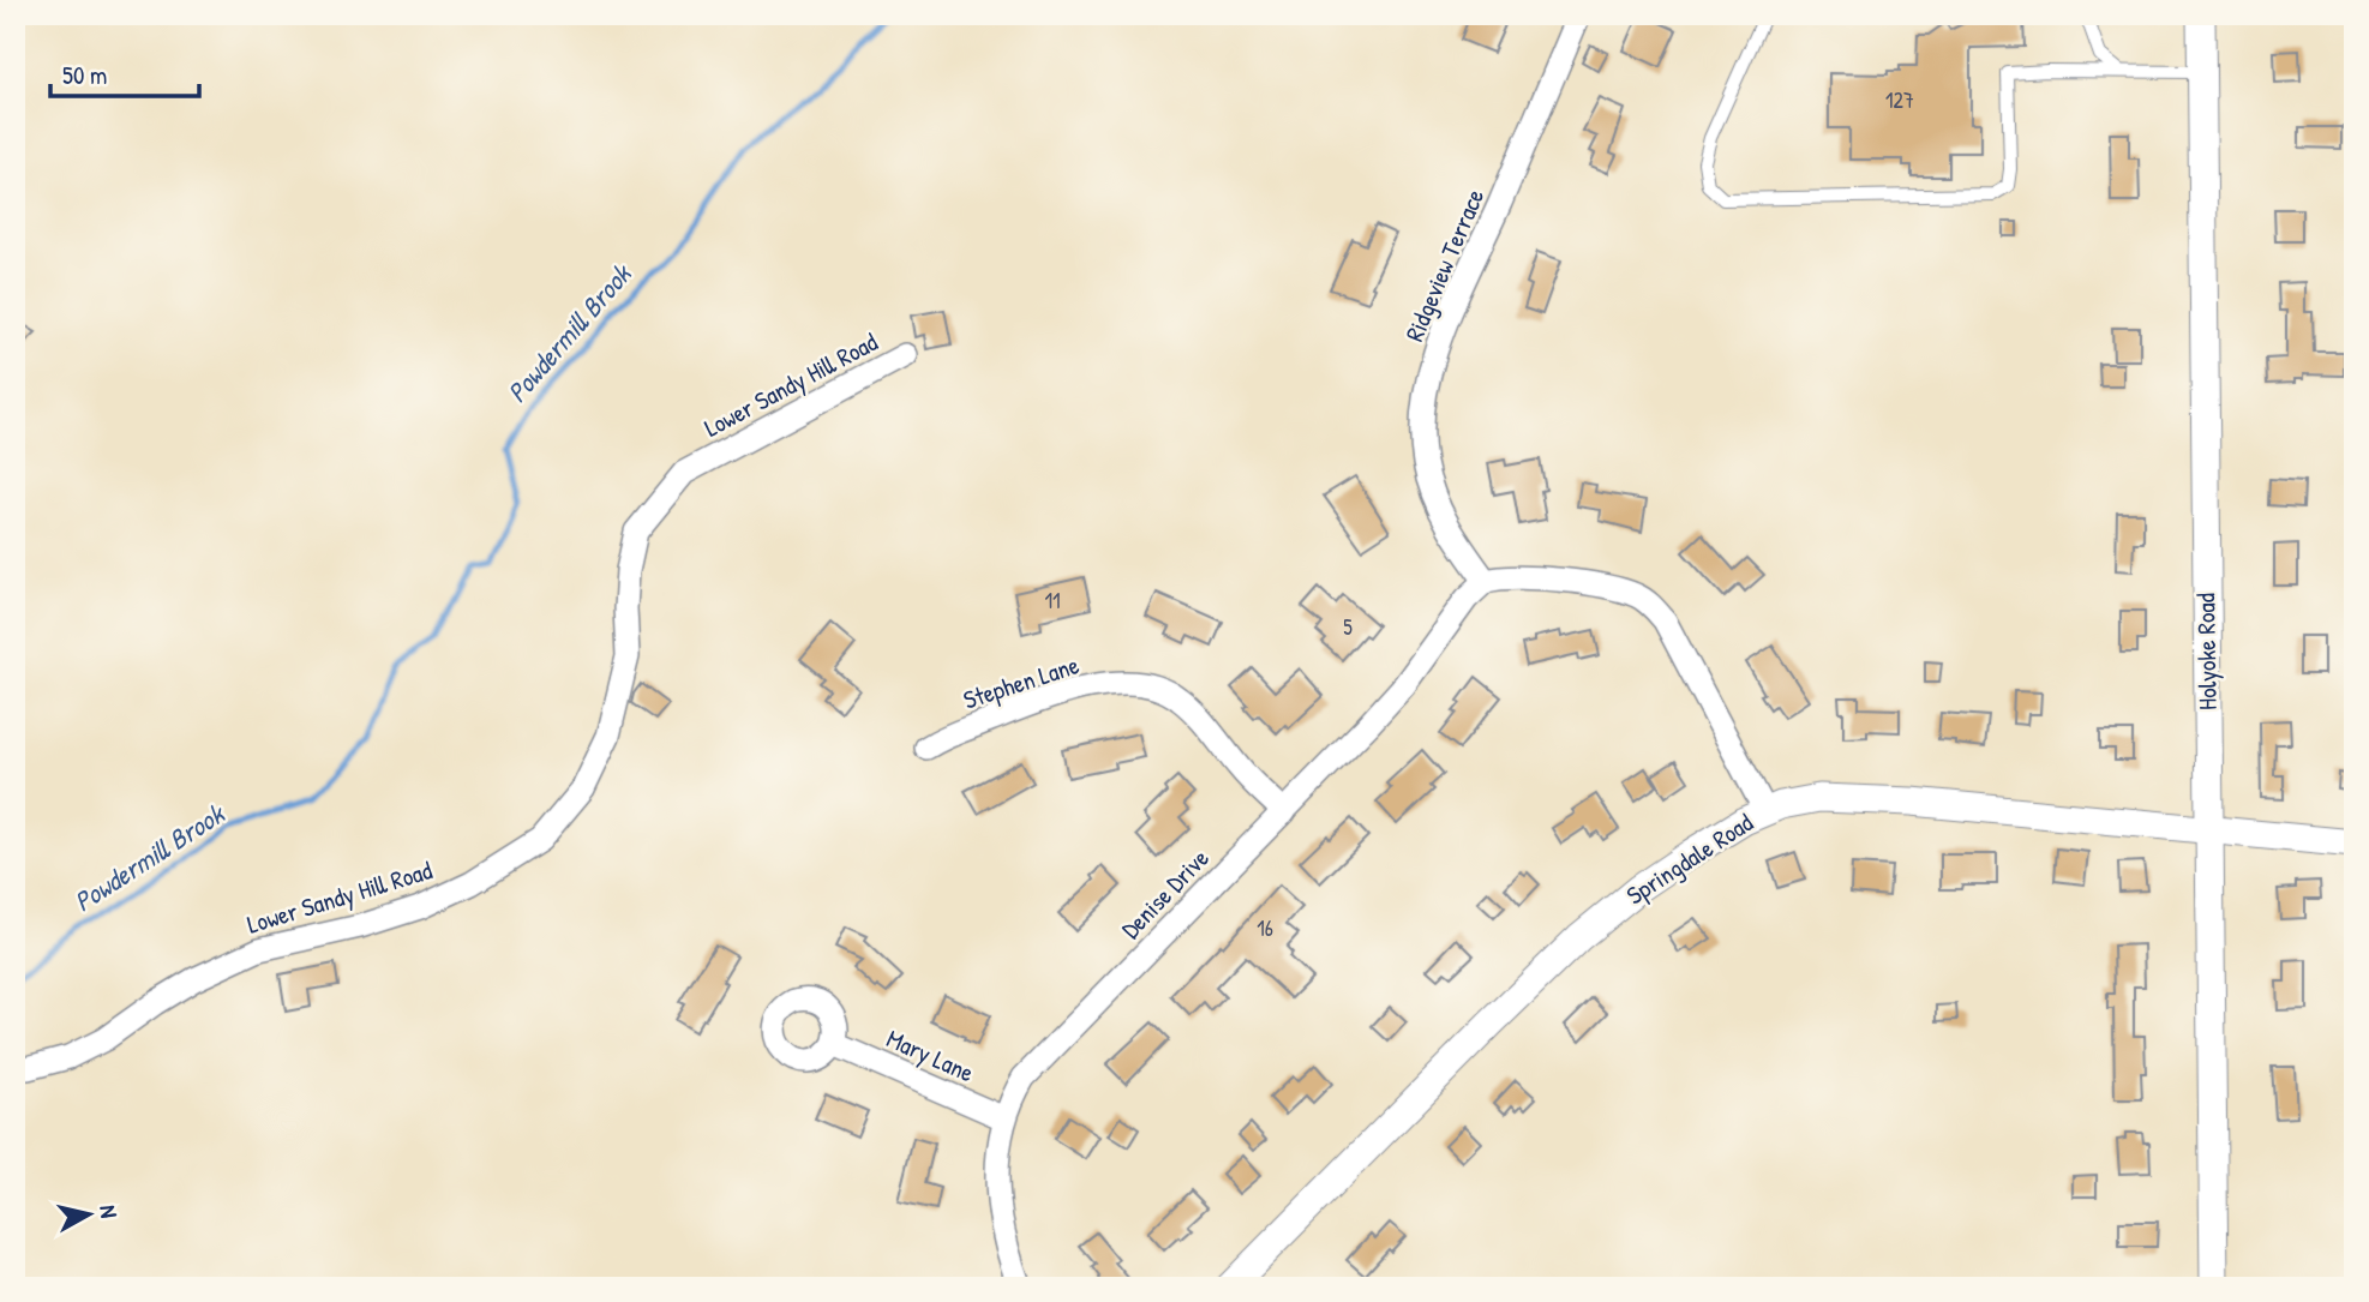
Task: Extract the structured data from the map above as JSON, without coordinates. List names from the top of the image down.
{
  "streets": {
    "street": [
      "Ridgeview Terrace",
      "Lower Sandy Hill Road",
      "Holyoke Road",
      "Stephen Lane",
      "Springdale Road",
      "Denise Drive",
      "Mary Lane"
    ]
  },
  "crossings": [
    ["Ridgeview Terrace", "Denise Drive"],
    ["Holyoke Road", "Springdale Road"],
    ["Stephen Lane", "Denise Drive"],
    ["Denise Drive", "Mary Lane"]
  ],
  "water": ["Powdermill Brook"],
  "house_numbers": [
    "127",
    "11",
    "5",
    "16"
  ],
  "scale_bar": "50 m",
  "north": "right"
}
